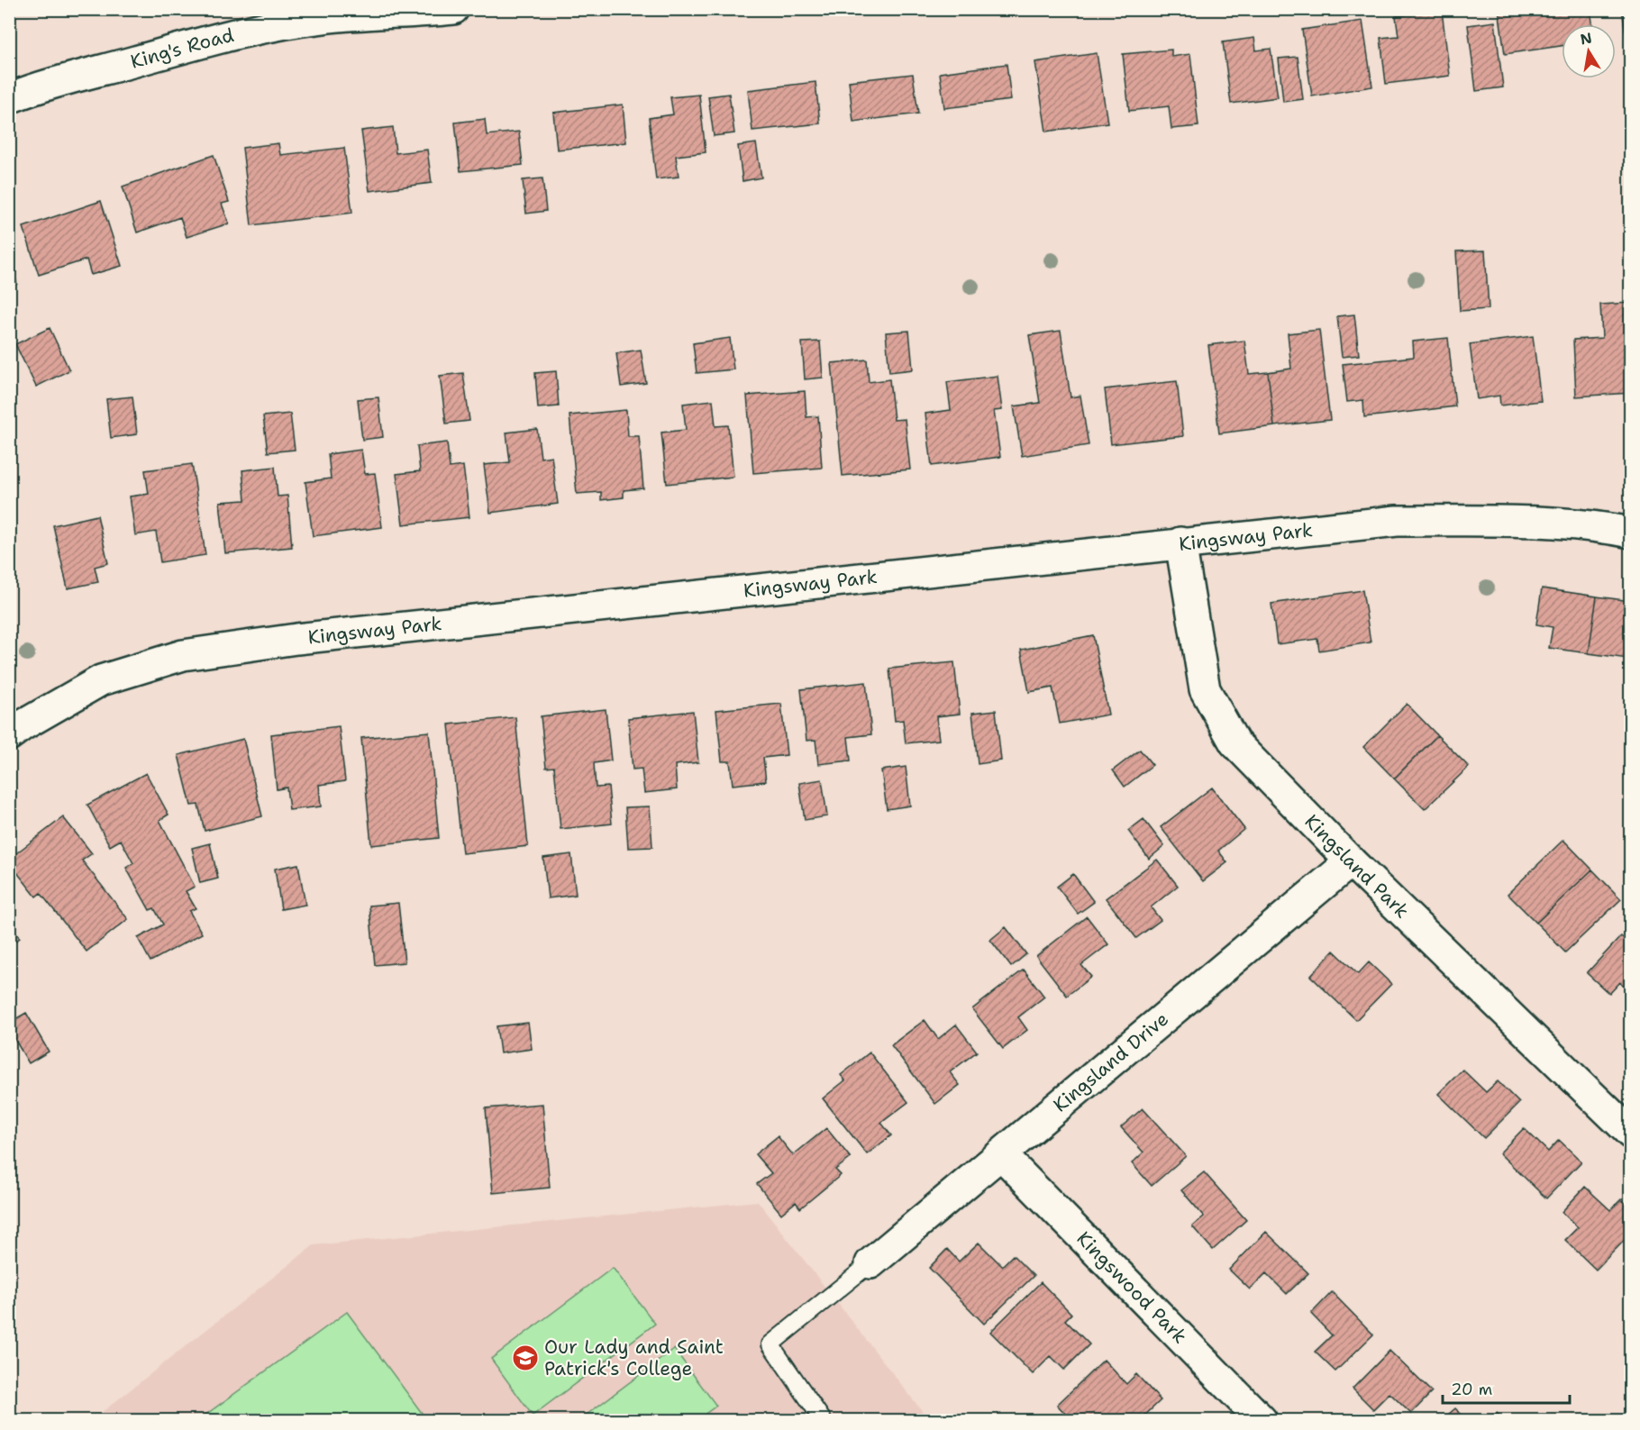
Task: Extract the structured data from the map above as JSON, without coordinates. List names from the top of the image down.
{
  "streets": {
    "street": [
      "King's Road",
      "Kingsway Park",
      "Kingsland Park",
      "Kingsland Drive",
      "Kingswood Park"
    ]
  },
  "crossings": [
    ["Kingsway Park", "Kingsland Park"],
    ["Kingsland Park", "Kingsland Drive"],
    ["Kingsland Drive", "Kingswood Park"]
  ],
  "places": {
    "school or university": ["Our Lady and Saint Patrick's College"]
  },
  "scale_bar": "20 m",
  "north": "top"
}
